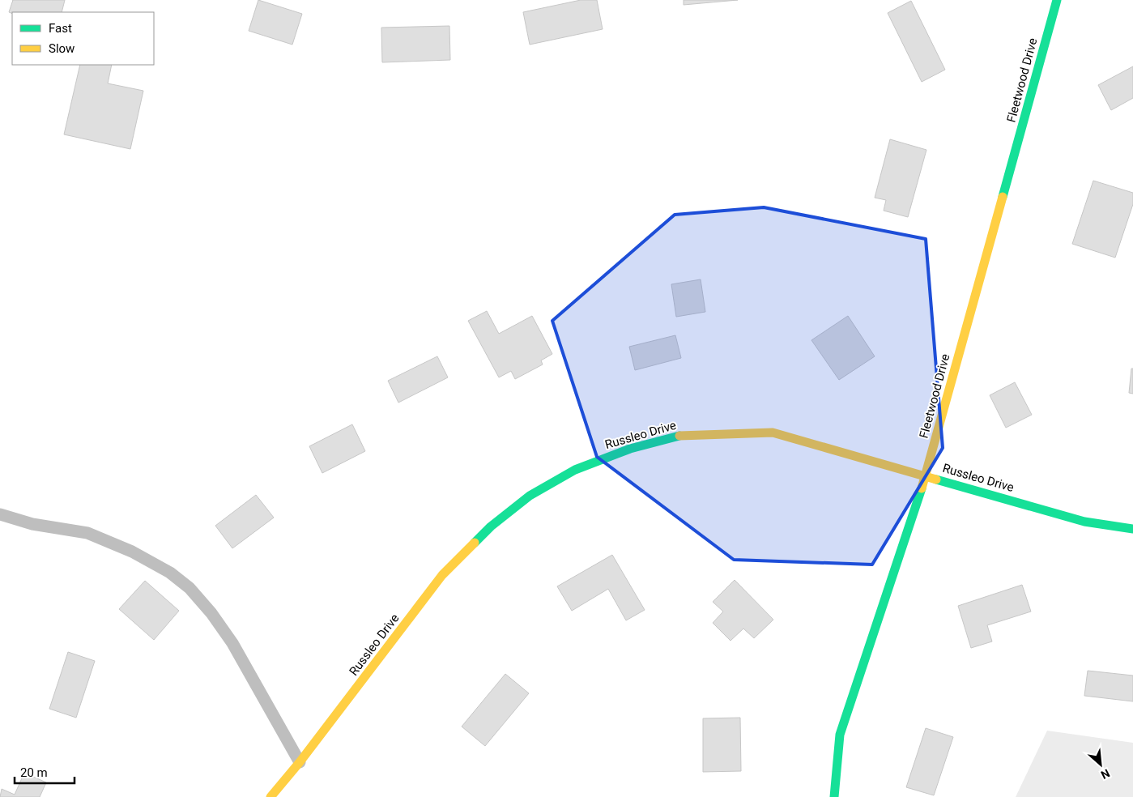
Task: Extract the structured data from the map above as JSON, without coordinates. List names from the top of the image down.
{
  "streets": {
    "street": ["Fleetwood Drive", "Russleo Drive"]
  },
  "crossings": [
    ["Fleetwood Drive", "Russleo Drive"]
  ],
  "legend": ["Fast", "Slow"],
  "scale_bar": "20 m",
  "north": "bottom right"
}
